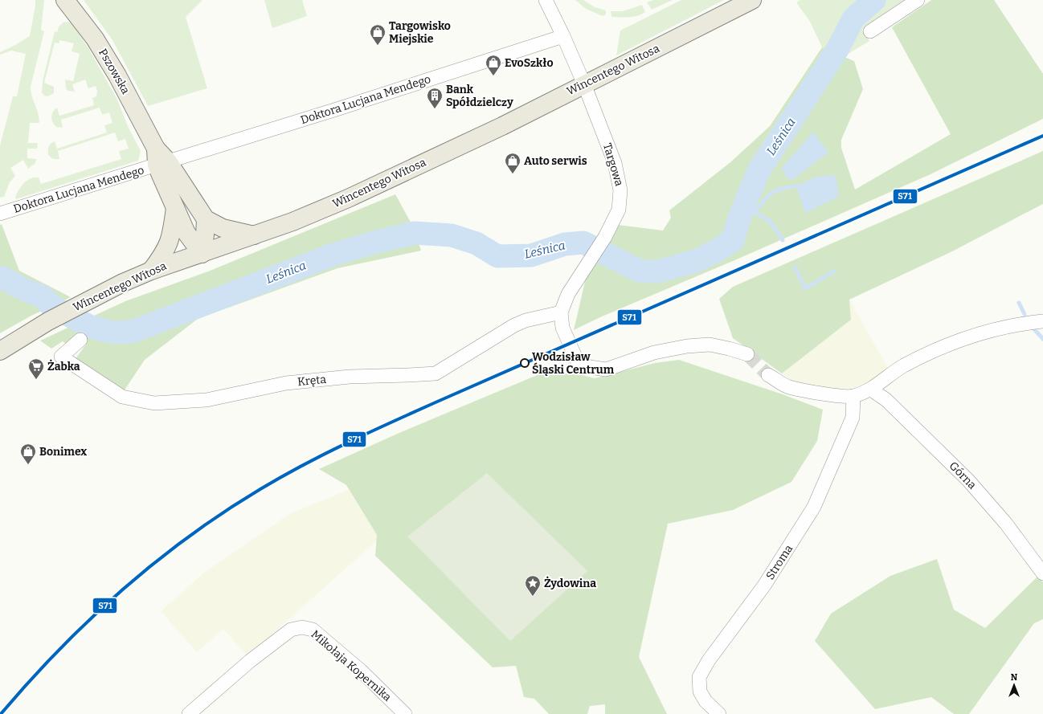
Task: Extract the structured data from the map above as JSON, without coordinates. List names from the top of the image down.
{
  "streets": {
    "main road": ["Wincentego Witosa", "Pszowska"],
    "street": [
      "Doktora Lucjana Mendego",
      "Targowa",
      "Kręta",
      "Górna",
      "Stroma",
      "Mikołaja Kopernika"
    ]
  },
  "crossings": [
    ["Wincentego Witosa", "Pszowska"],
    ["Wincentego Witosa", "Targowa"],
    ["Pszowska", "Doktora Lucjana Mendego"],
    ["Doktora Lucjana Mendego", "Targowa"],
    ["Targowa", "Kręta"]
  ],
  "water": ["Leśnica"],
  "places": {
    "shop": [
      "Targowisko Miejskie",
      "EvoSzkło",
      "Auto serwis",
      "Bonimex"
    ],
    "building": ["Bank Spółdzielczy"],
    "other": ["Wodzisław Śląski Centrum"],
    "supermarket": ["Żabka"],
    "place": ["Żydowina"]
  },
  "lines": ["transit line S71"],
  "north": "top"
}
